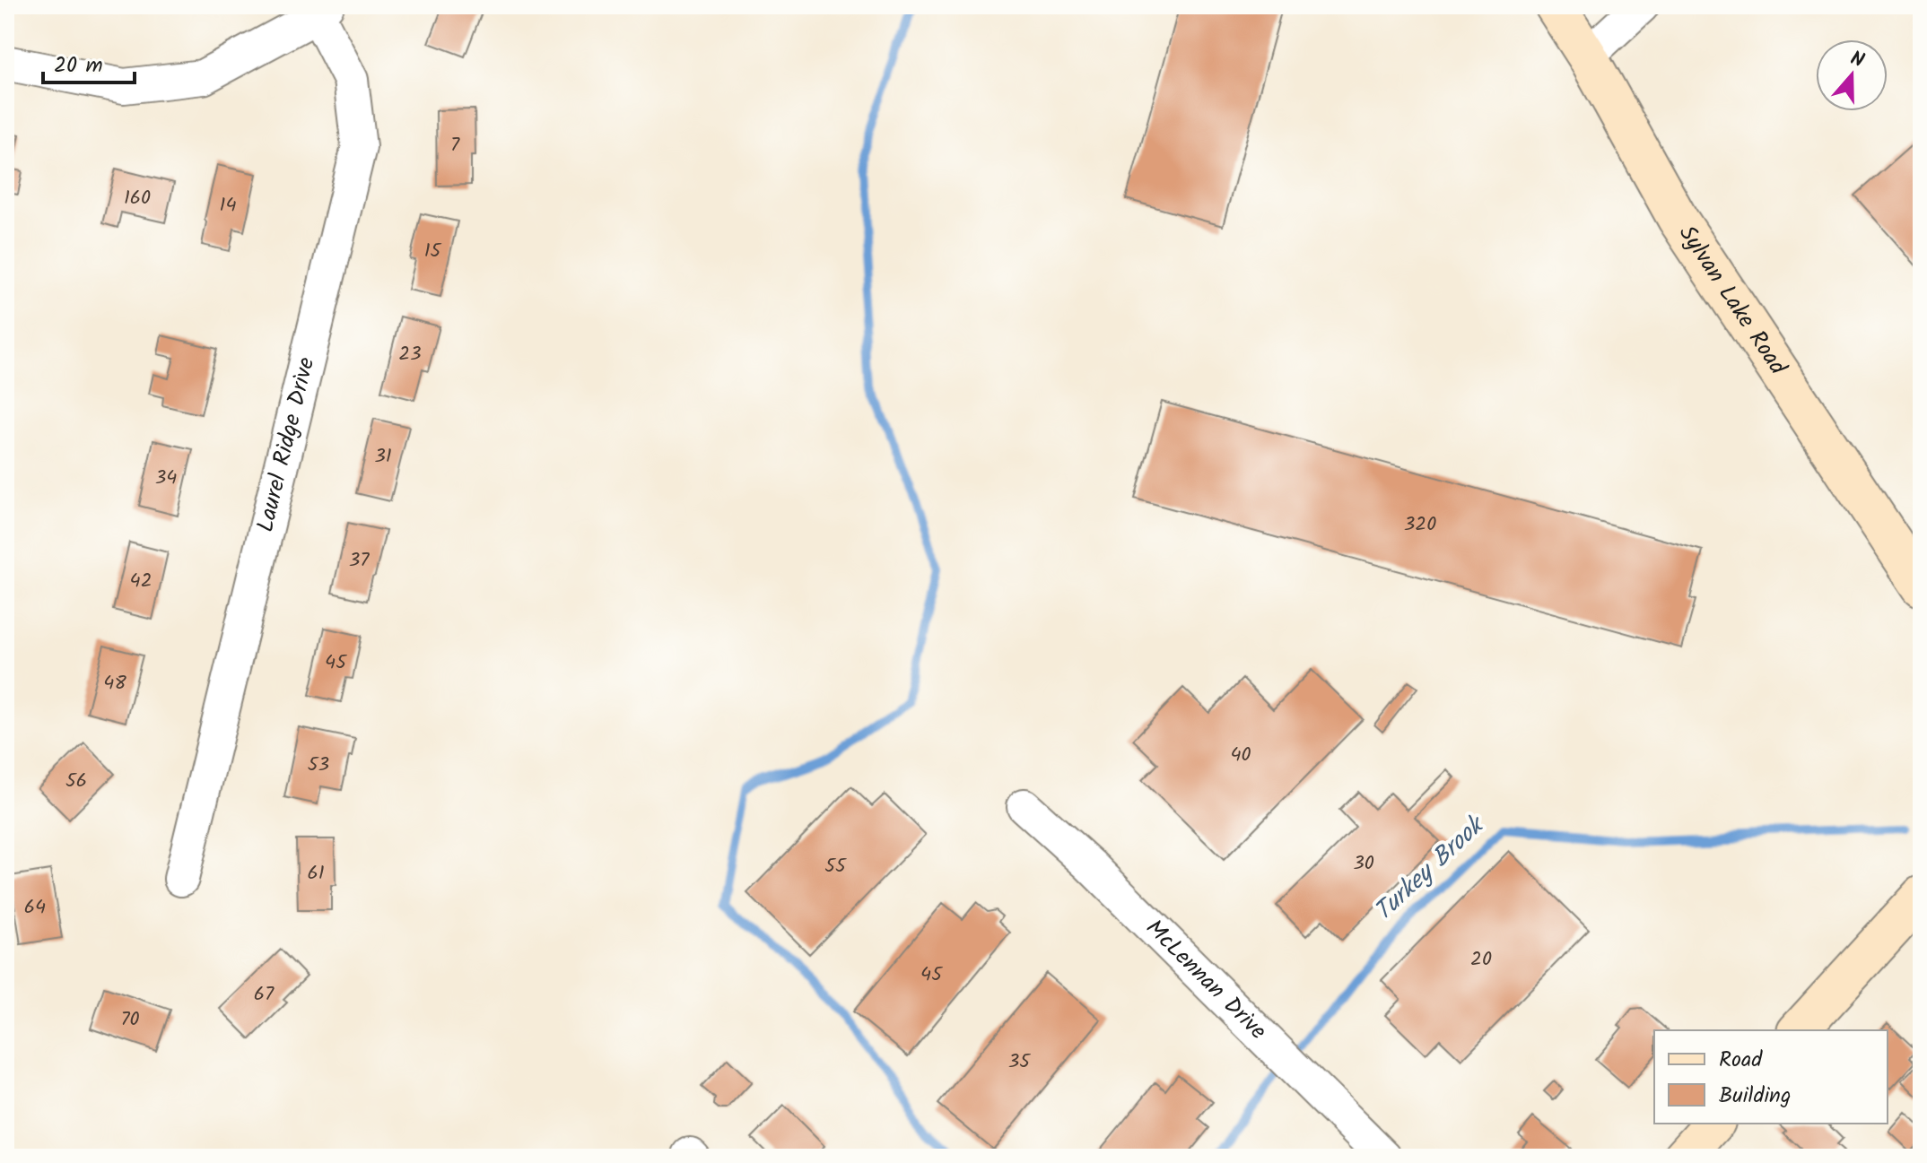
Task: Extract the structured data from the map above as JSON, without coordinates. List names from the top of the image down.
{
  "streets": {
    "main road": ["Sylvan Lake Road"],
    "street": ["Laurel Ridge Drive", "McLennan Drive"]
  },
  "water": ["Turkey Brook"],
  "house_numbers": [
    "7",
    "160",
    "14",
    "15",
    "23",
    "31",
    "34",
    "320",
    "37",
    "42",
    "45",
    "48",
    "40",
    "53",
    "56",
    "30",
    "55",
    "61",
    "64",
    "20",
    "45",
    "67",
    "70",
    "35"
  ],
  "legend": ["Road", "Building"],
  "scale_bar": "20 m",
  "north": "top"
}
